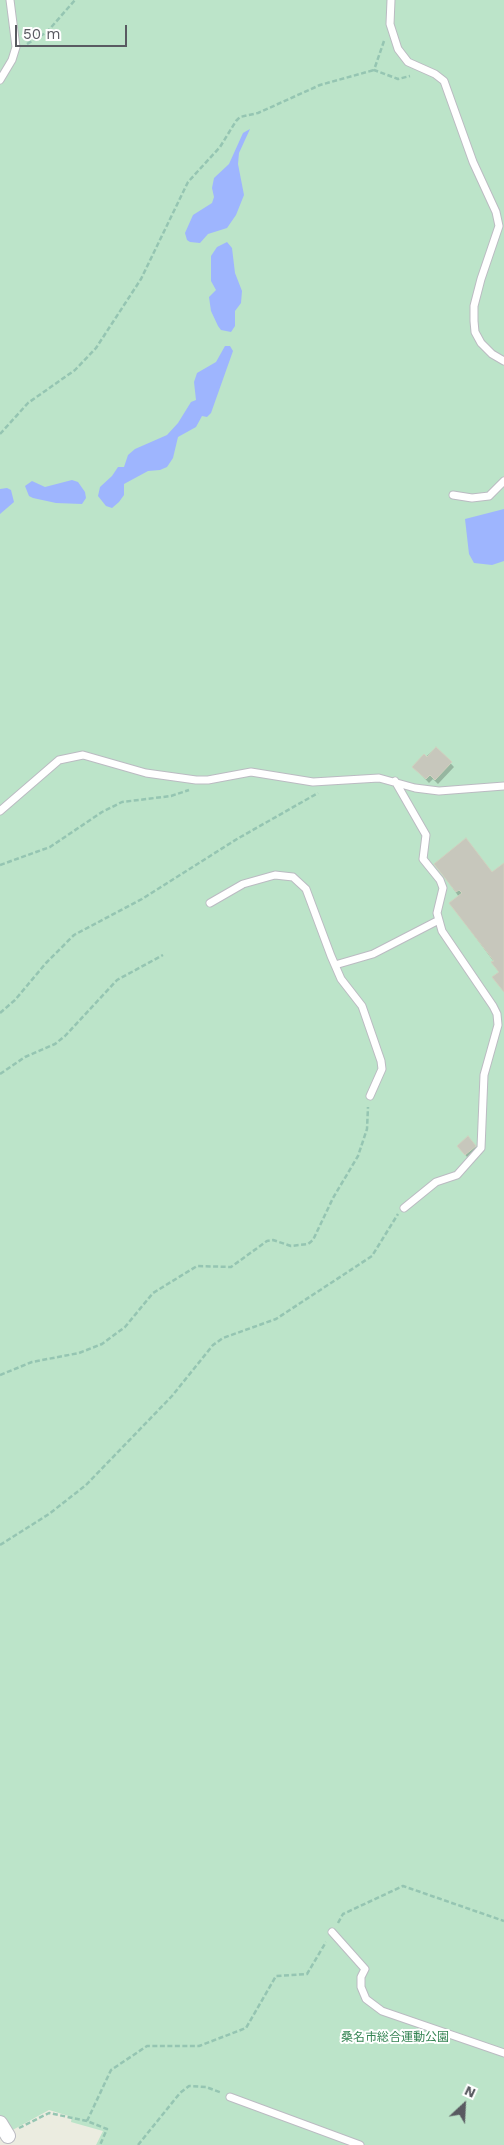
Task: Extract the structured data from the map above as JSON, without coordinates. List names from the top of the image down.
{
  "parks": ["桑名市総合運動公園"],
  "scale_bar": "50 m",
  "north": "top right"
}
